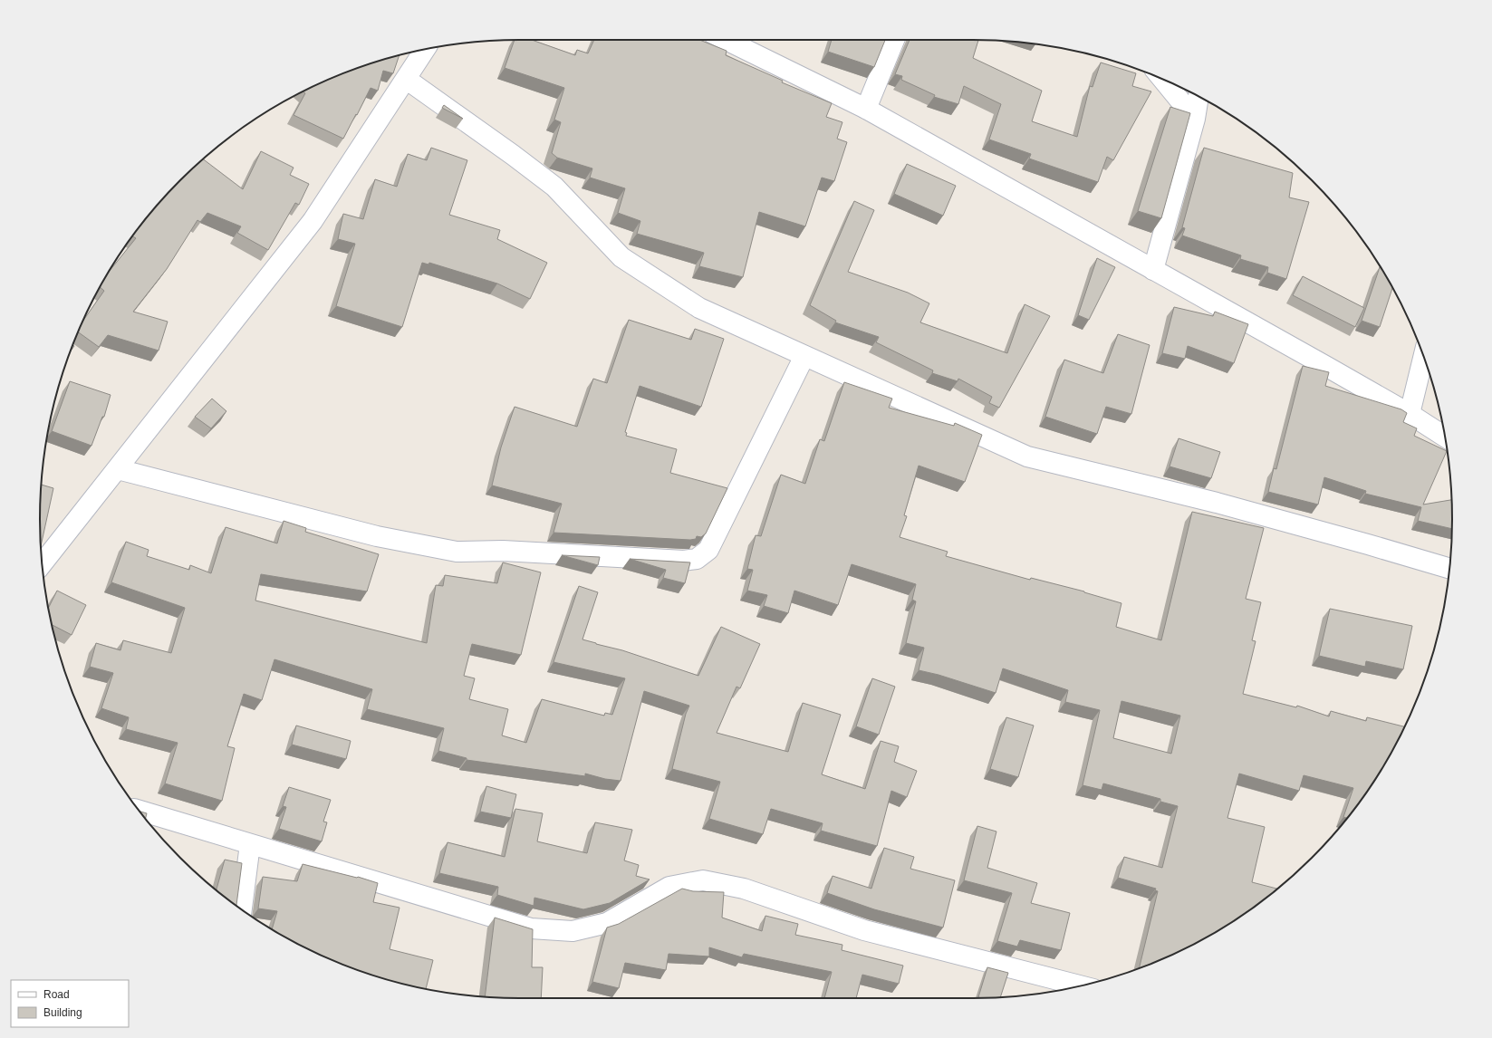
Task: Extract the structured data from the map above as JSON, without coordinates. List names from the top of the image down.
{
  "legend": ["Road", "Building"]
}
